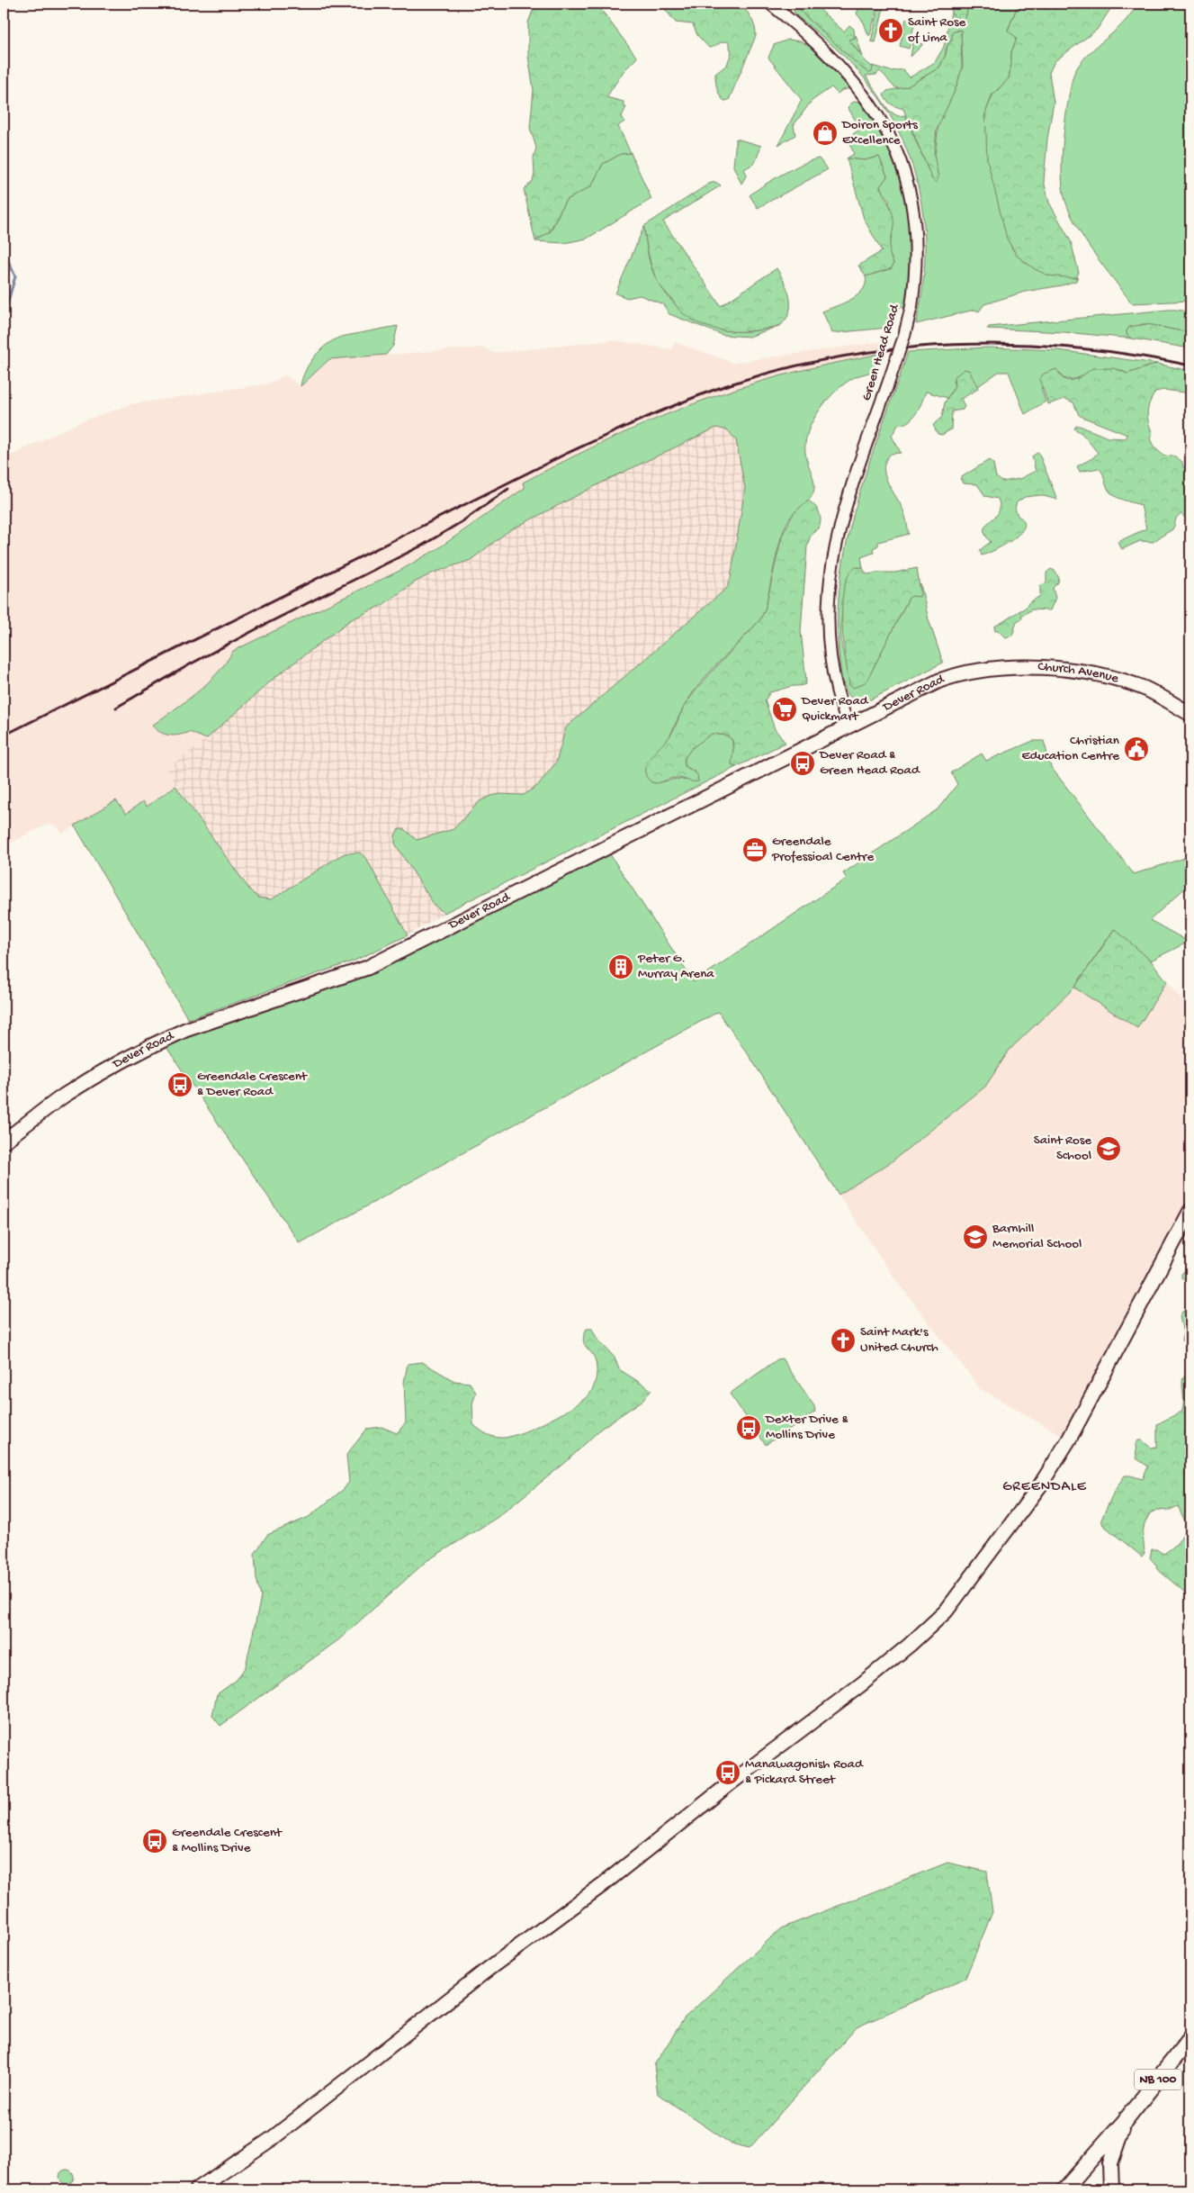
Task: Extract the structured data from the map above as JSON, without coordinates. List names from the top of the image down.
{
  "streets": {
    "main road": ["Church Avenue", "Dever Road", "NB 100"],
    "street": ["Green Head Road"]
  },
  "crossings": [
    ["Green Head Road", "Dever Road"],
    ["Church Avenue", "Dever Road"]
  ],
  "districts": ["GREENDALE"],
  "places": {
    "church": ["Saint Rose of Lima", "Saint Mark's United Church"],
    "shop": ["Doiron Sports Excellence"],
    "supermarket": ["Dever Road Quickmart"],
    "public building": ["Christian Education Centre"],
    "bus stop": [
      "Dever Road & Green Head Road",
      "Greendale Crescent & Dever Road",
      "Dexter Drive & Mollins Drive",
      "Manawagonish Road & Pickard Street",
      "Greendale Crescent & Mollins Drive"
    ],
    "office": ["Greendale Professioal Centre"],
    "building": ["Peter G. Murray Arena"],
    "school or university": ["Saint Rose School", "Barnhill Memorial School"]
  }
}
